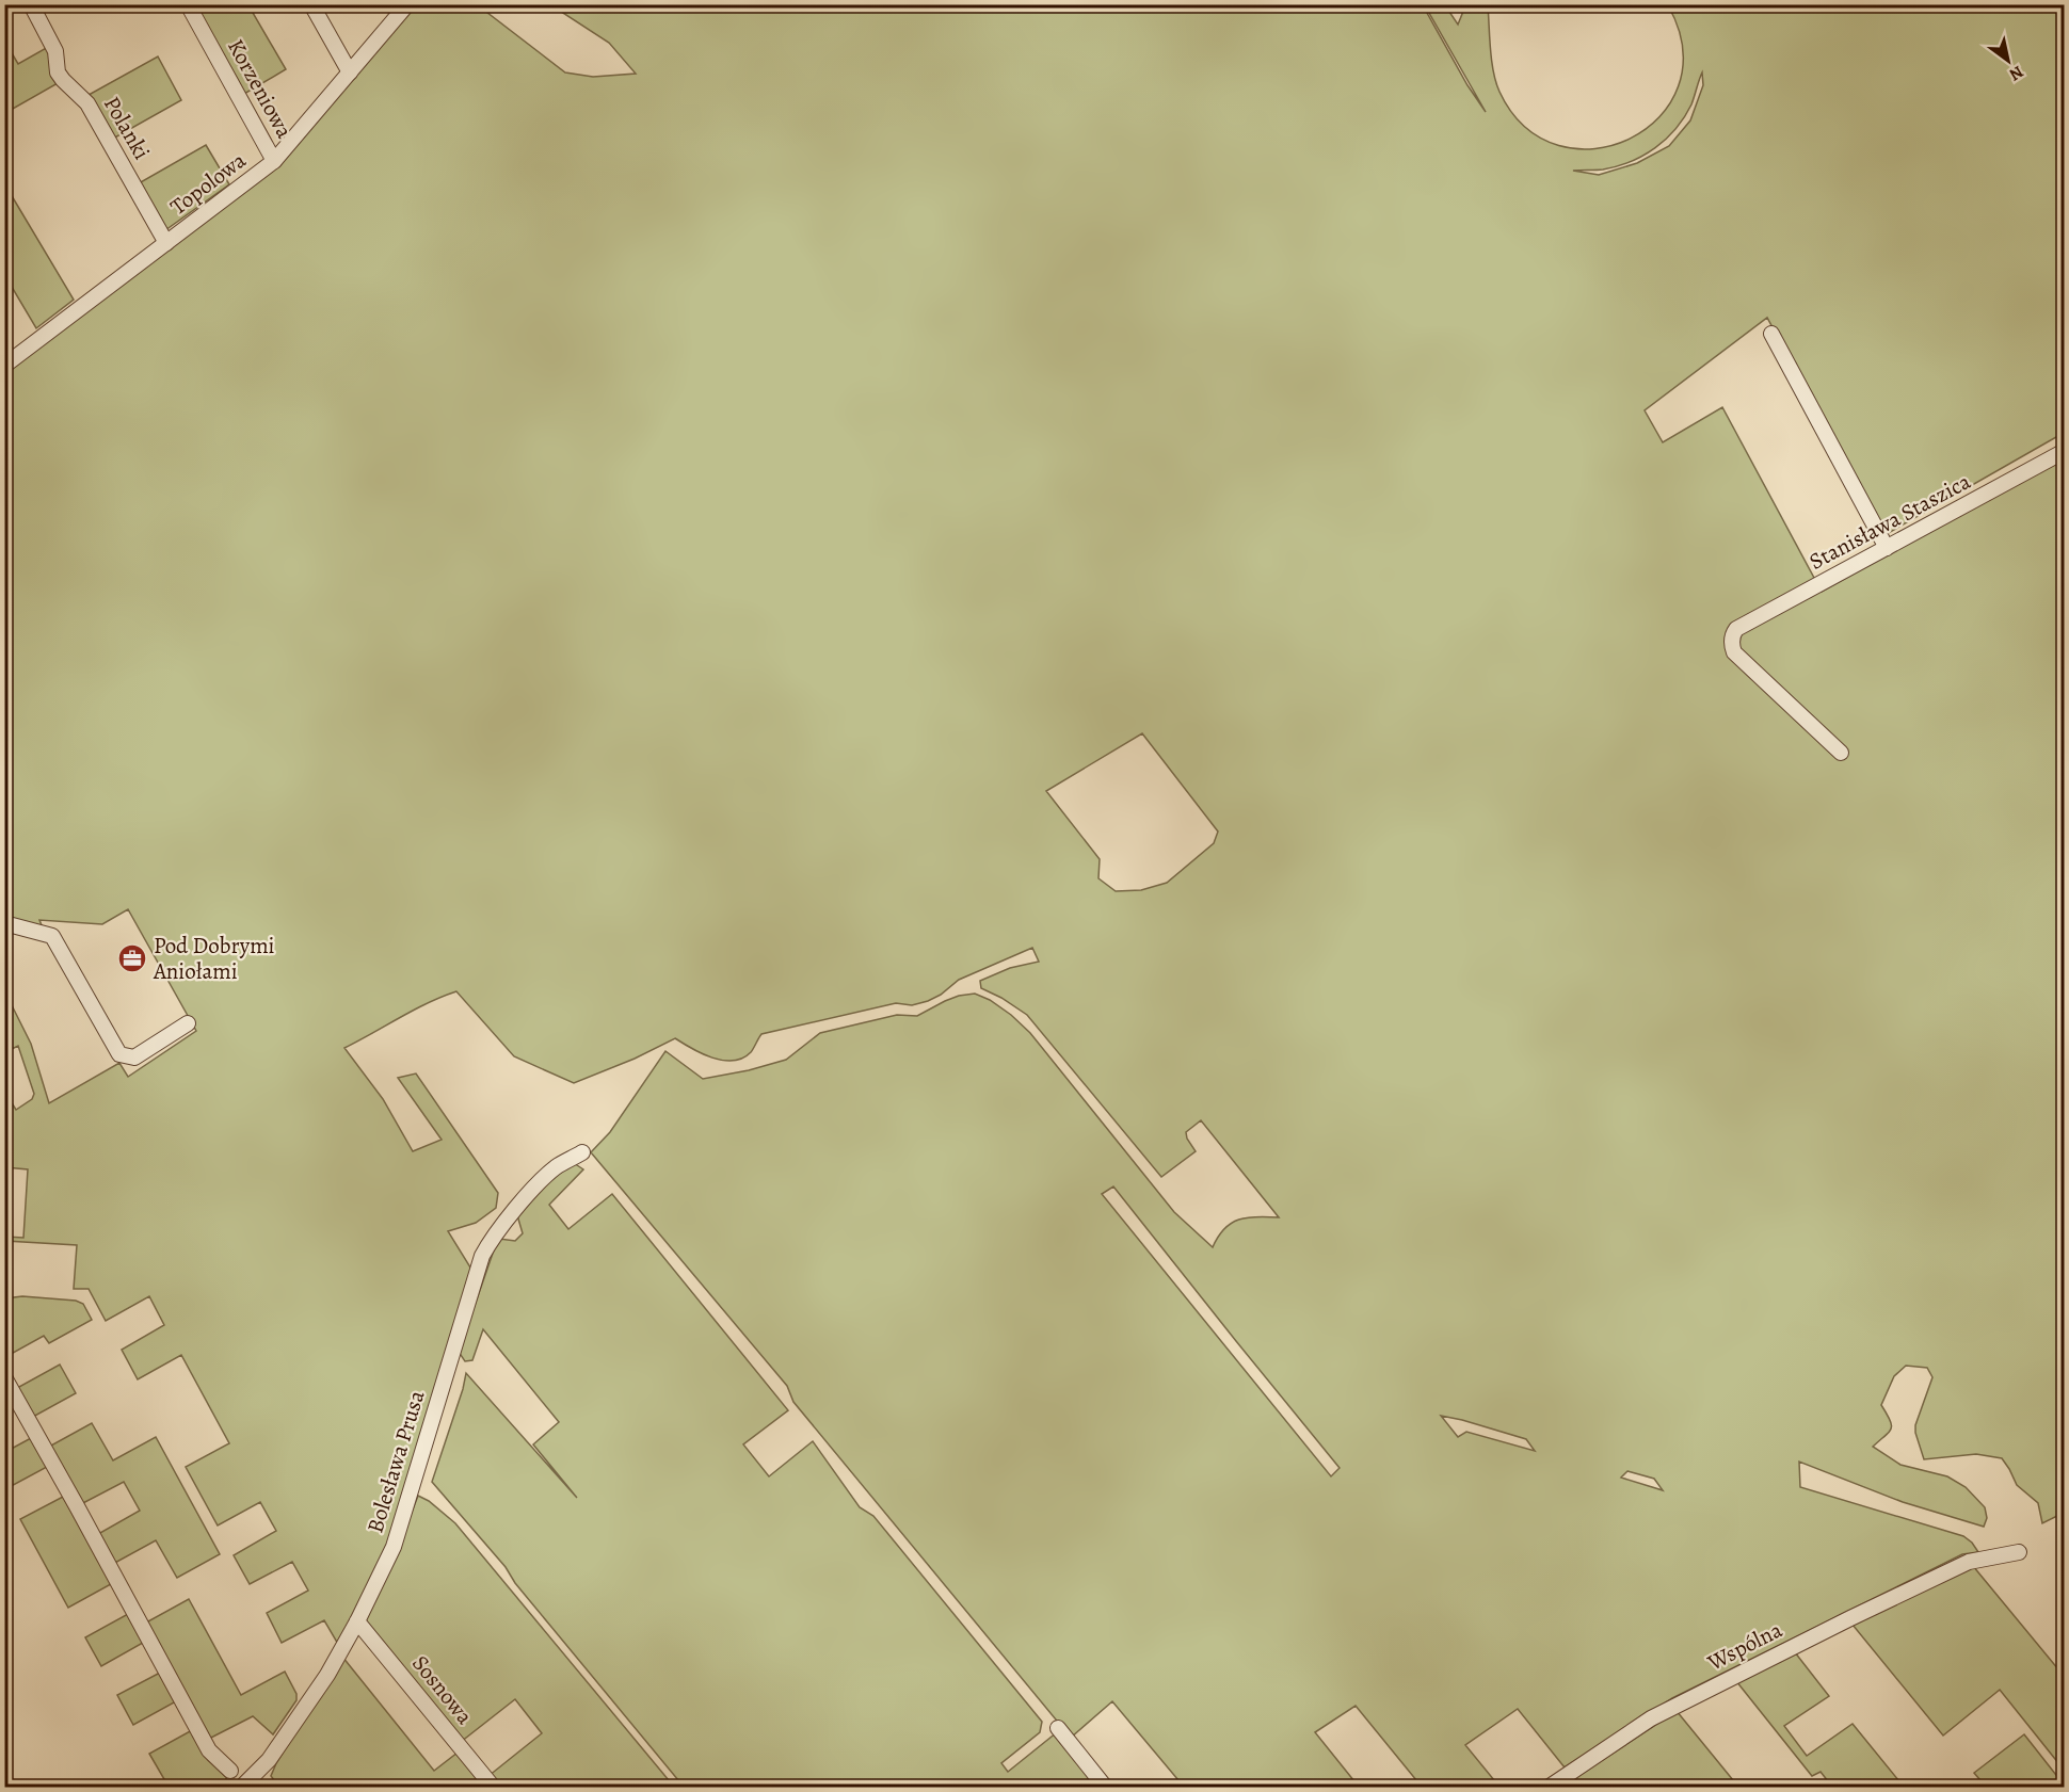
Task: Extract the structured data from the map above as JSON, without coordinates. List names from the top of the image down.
{
  "streets": {
    "street": [
      "Korzeniowa",
      "Polanki",
      "Topolowa",
      "Stanisława Staszica",
      "Bolesława Prusa",
      "Wspólna",
      "Sosnowa"
    ]
  },
  "crossings": [
    ["Korzeniowa", "Topolowa"],
    ["Polanki", "Topolowa"],
    ["Bolesława Prusa", "Sosnowa"]
  ],
  "places": {
    "office": ["Pod Dobrymi Aniołami"]
  },
  "north": "bottom right"
}
